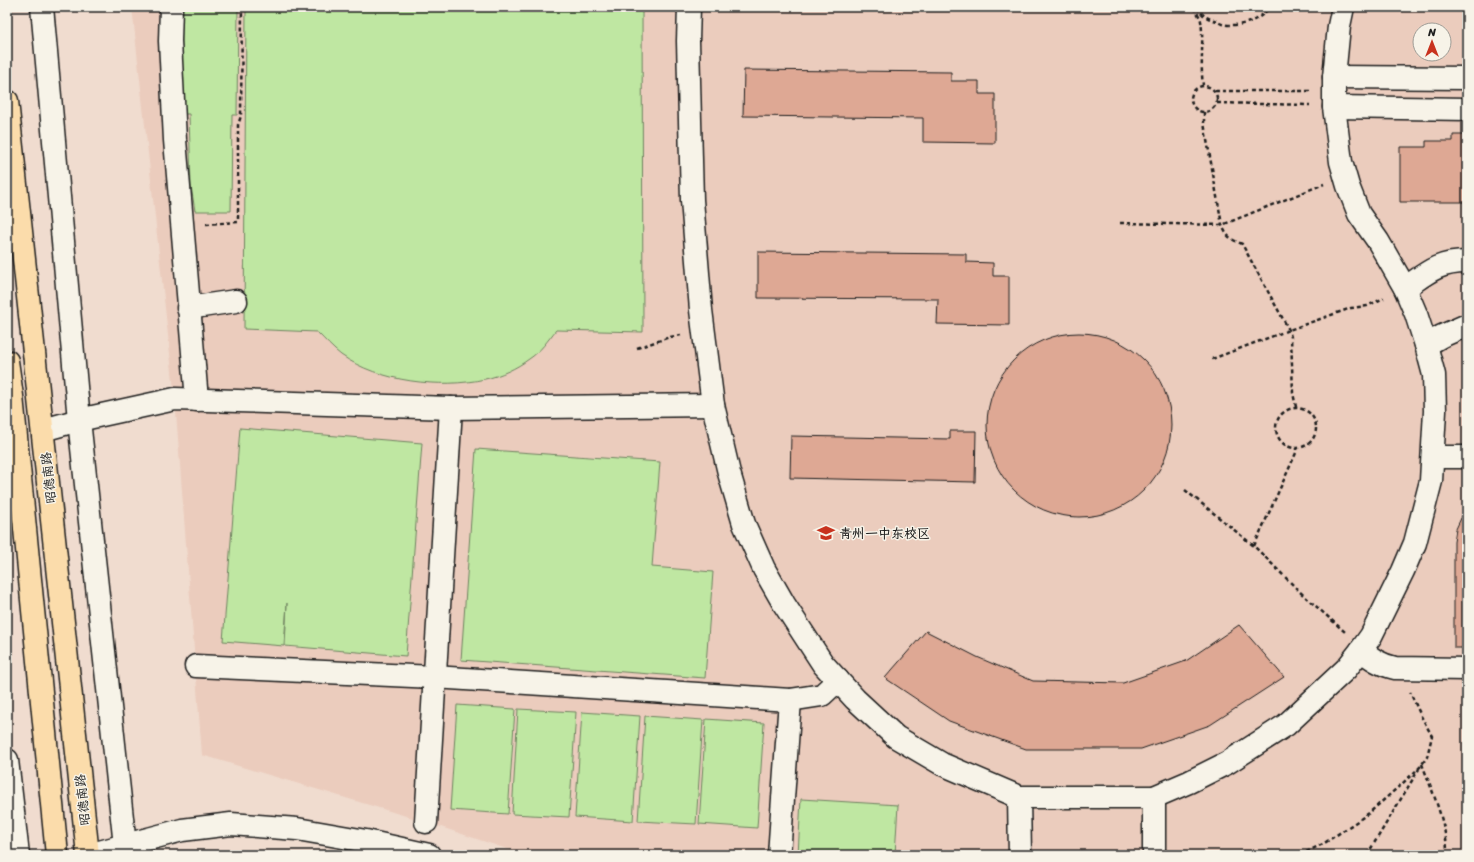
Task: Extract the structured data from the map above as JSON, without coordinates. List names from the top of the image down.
{
  "streets": {
    "main road": ["昭德南路"]
  },
  "places": {
    "school or university": ["青州一中东校区"]
  },
  "north": "top"
}
